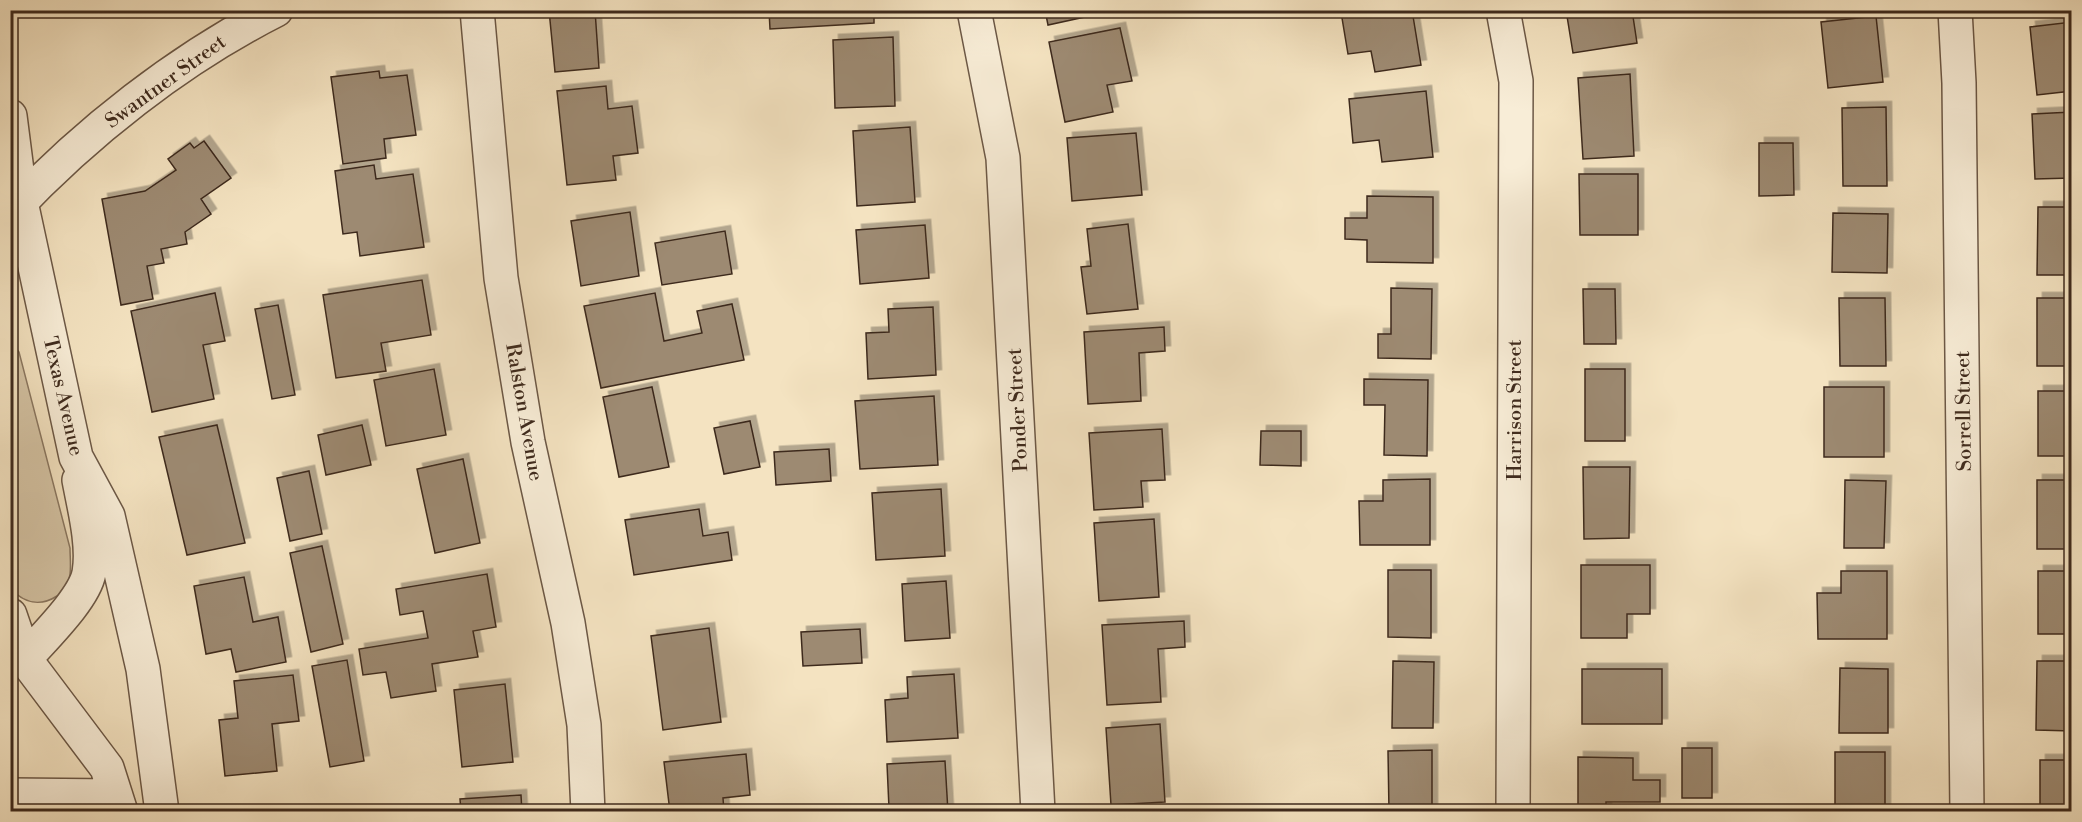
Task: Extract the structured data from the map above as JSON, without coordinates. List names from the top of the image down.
{
  "streets": {
    "street": [
      "Swantner Street",
      "Texas Avenue",
      "Ponder Street",
      "Harrison Street",
      "Sorrell Street",
      "Ralston Avenue"
    ]
  },
  "crossings": [
    ["Swantner Street", "Texas Avenue"]
  ]
}
